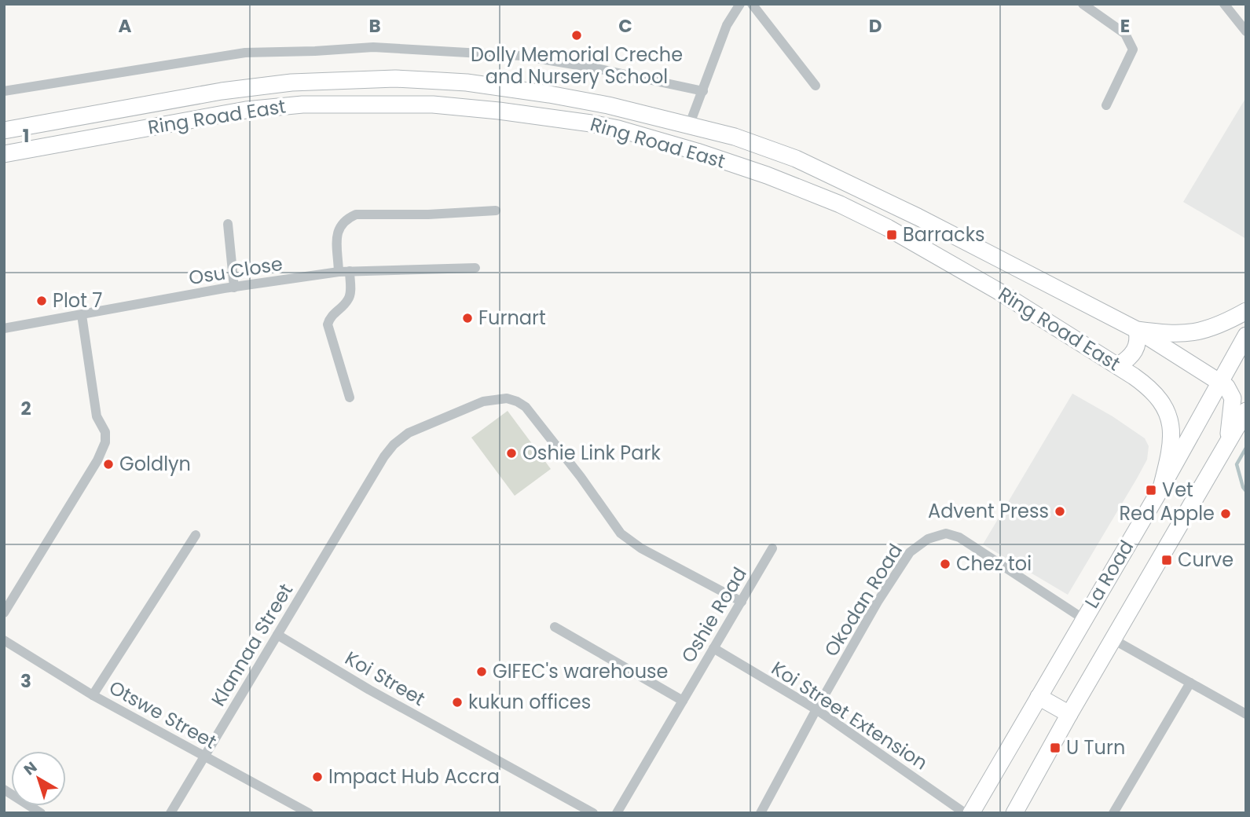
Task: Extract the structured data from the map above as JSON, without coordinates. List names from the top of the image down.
{
  "streets": {
    "main road": ["Ring Road East", "La Road"],
    "street": [
      "Osu Close",
      "Okodan Road",
      "Oshie Road",
      "Klannaa Street",
      "Koi Street",
      "Otswe Street",
      "Koi Street Extension"
    ]
  },
  "crossings": [
    ["Ring Road East", "La Road"],
    ["La Road", "Okodan Road"],
    ["Okodan Road", "Koi Street Extension"],
    ["Oshie Road", "Klannaa Street"],
    ["Oshie Road", "Koi Street Extension"],
    ["Klannaa Street", "Koi Street"],
    ["Klannaa Street", "Otswe Street"]
  ],
  "places": {
    "other": [
      "Dolly Memorial Creche and Nursery School",
      "Plot 7",
      "Furnart",
      "Oshie Link Park",
      "Goldlyn",
      "Advent Press",
      "Red Apple",
      "Chez toi",
      "GIFEC's warehouse",
      "kukun offices",
      "Impact Hub Accra"
    ],
    "transit": [
      "Barracks",
      "Vet",
      "Curve",
      "U Turn"
    ]
  },
  "north": "top left",
  "grid": {
    "columns": [
      "A",
      "B",
      "C",
      "D",
      "E"
    ],
    "rows": ["1", "2", "3"]
  }
}
